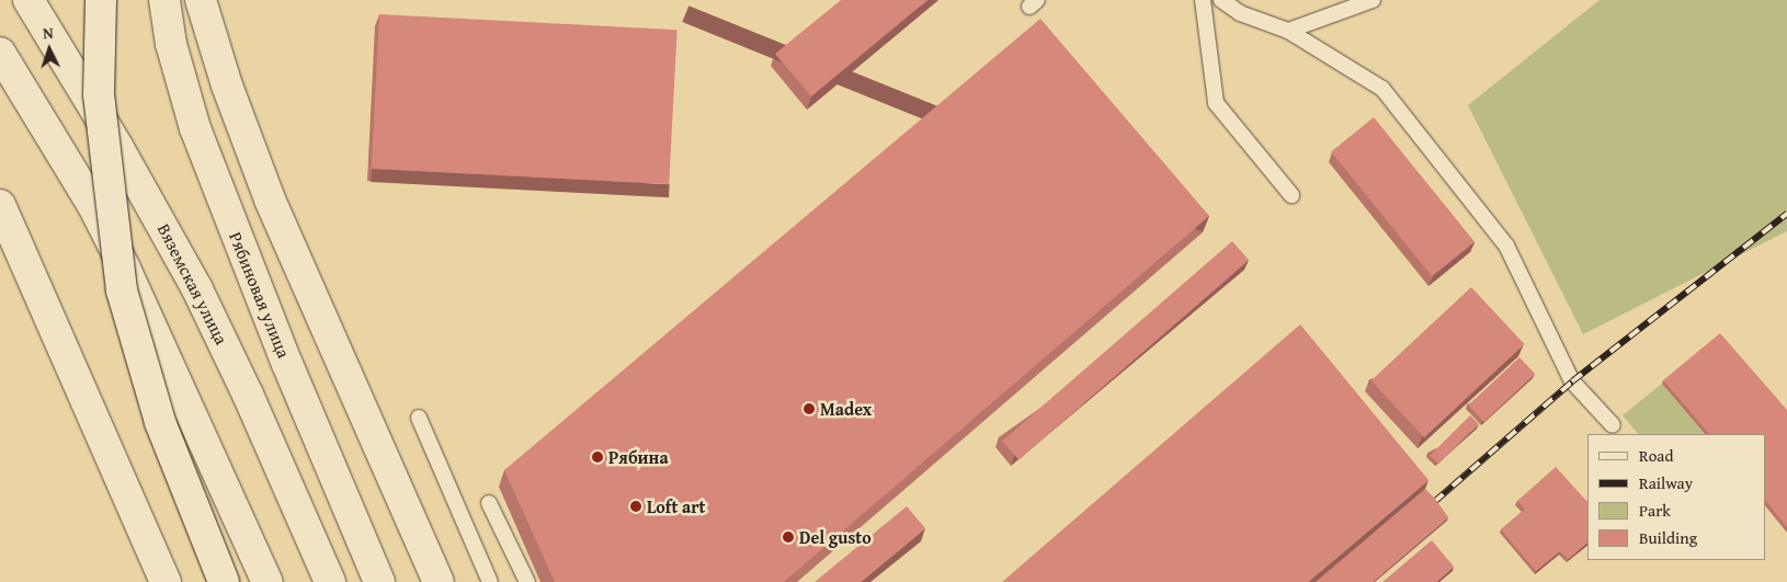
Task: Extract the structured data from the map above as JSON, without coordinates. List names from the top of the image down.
{
  "streets": {
    "main road": ["Вяземская улица", "Рябиновая улица"]
  },
  "places": [
    "Madex",
    "Рябина",
    "Loft art",
    "Del gusto"
  ],
  "legend": [
    "Road",
    "Railway",
    "Park",
    "Building"
  ],
  "north": "top"
}
